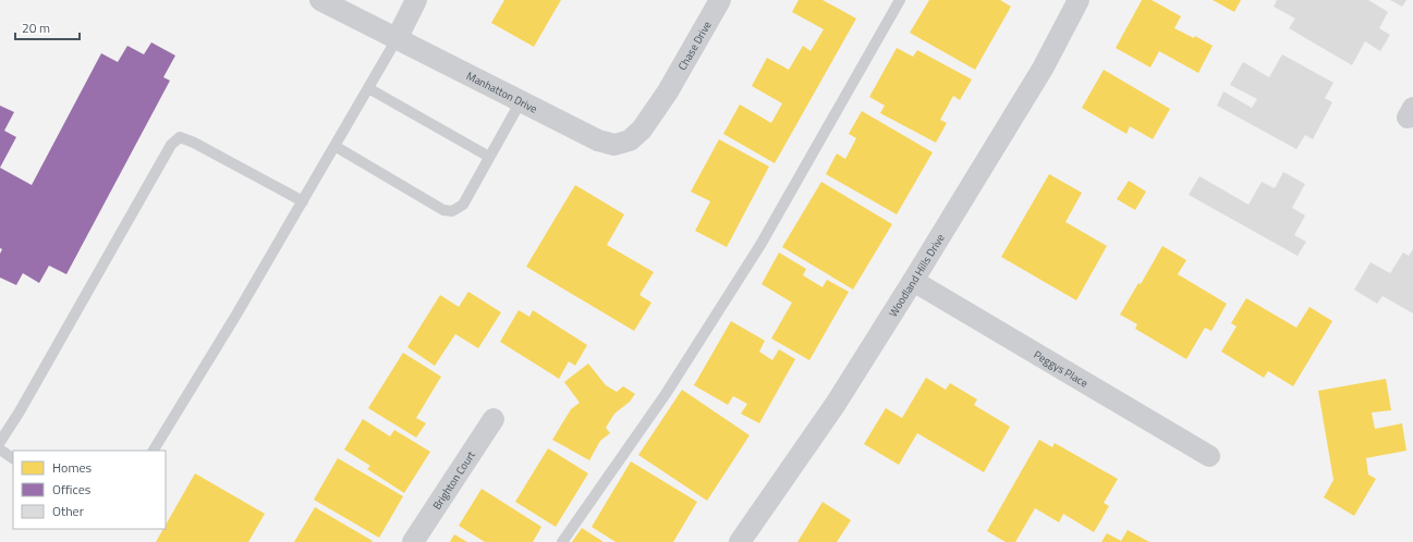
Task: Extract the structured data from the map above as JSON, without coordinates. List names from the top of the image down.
{
  "streets": {
    "street": [
      "Chase Drive",
      "Manhatton Drive",
      "Woodland Hills Drive",
      "Peggys Place",
      "Brighton Court"
    ]
  },
  "crossings": [
    ["Chase Drive", "Manhatton Drive"],
    ["Woodland Hills Drive", "Peggys Place"]
  ],
  "legend": ["Homes", "Offices", "Other"],
  "scale_bar": "20 m"
}
